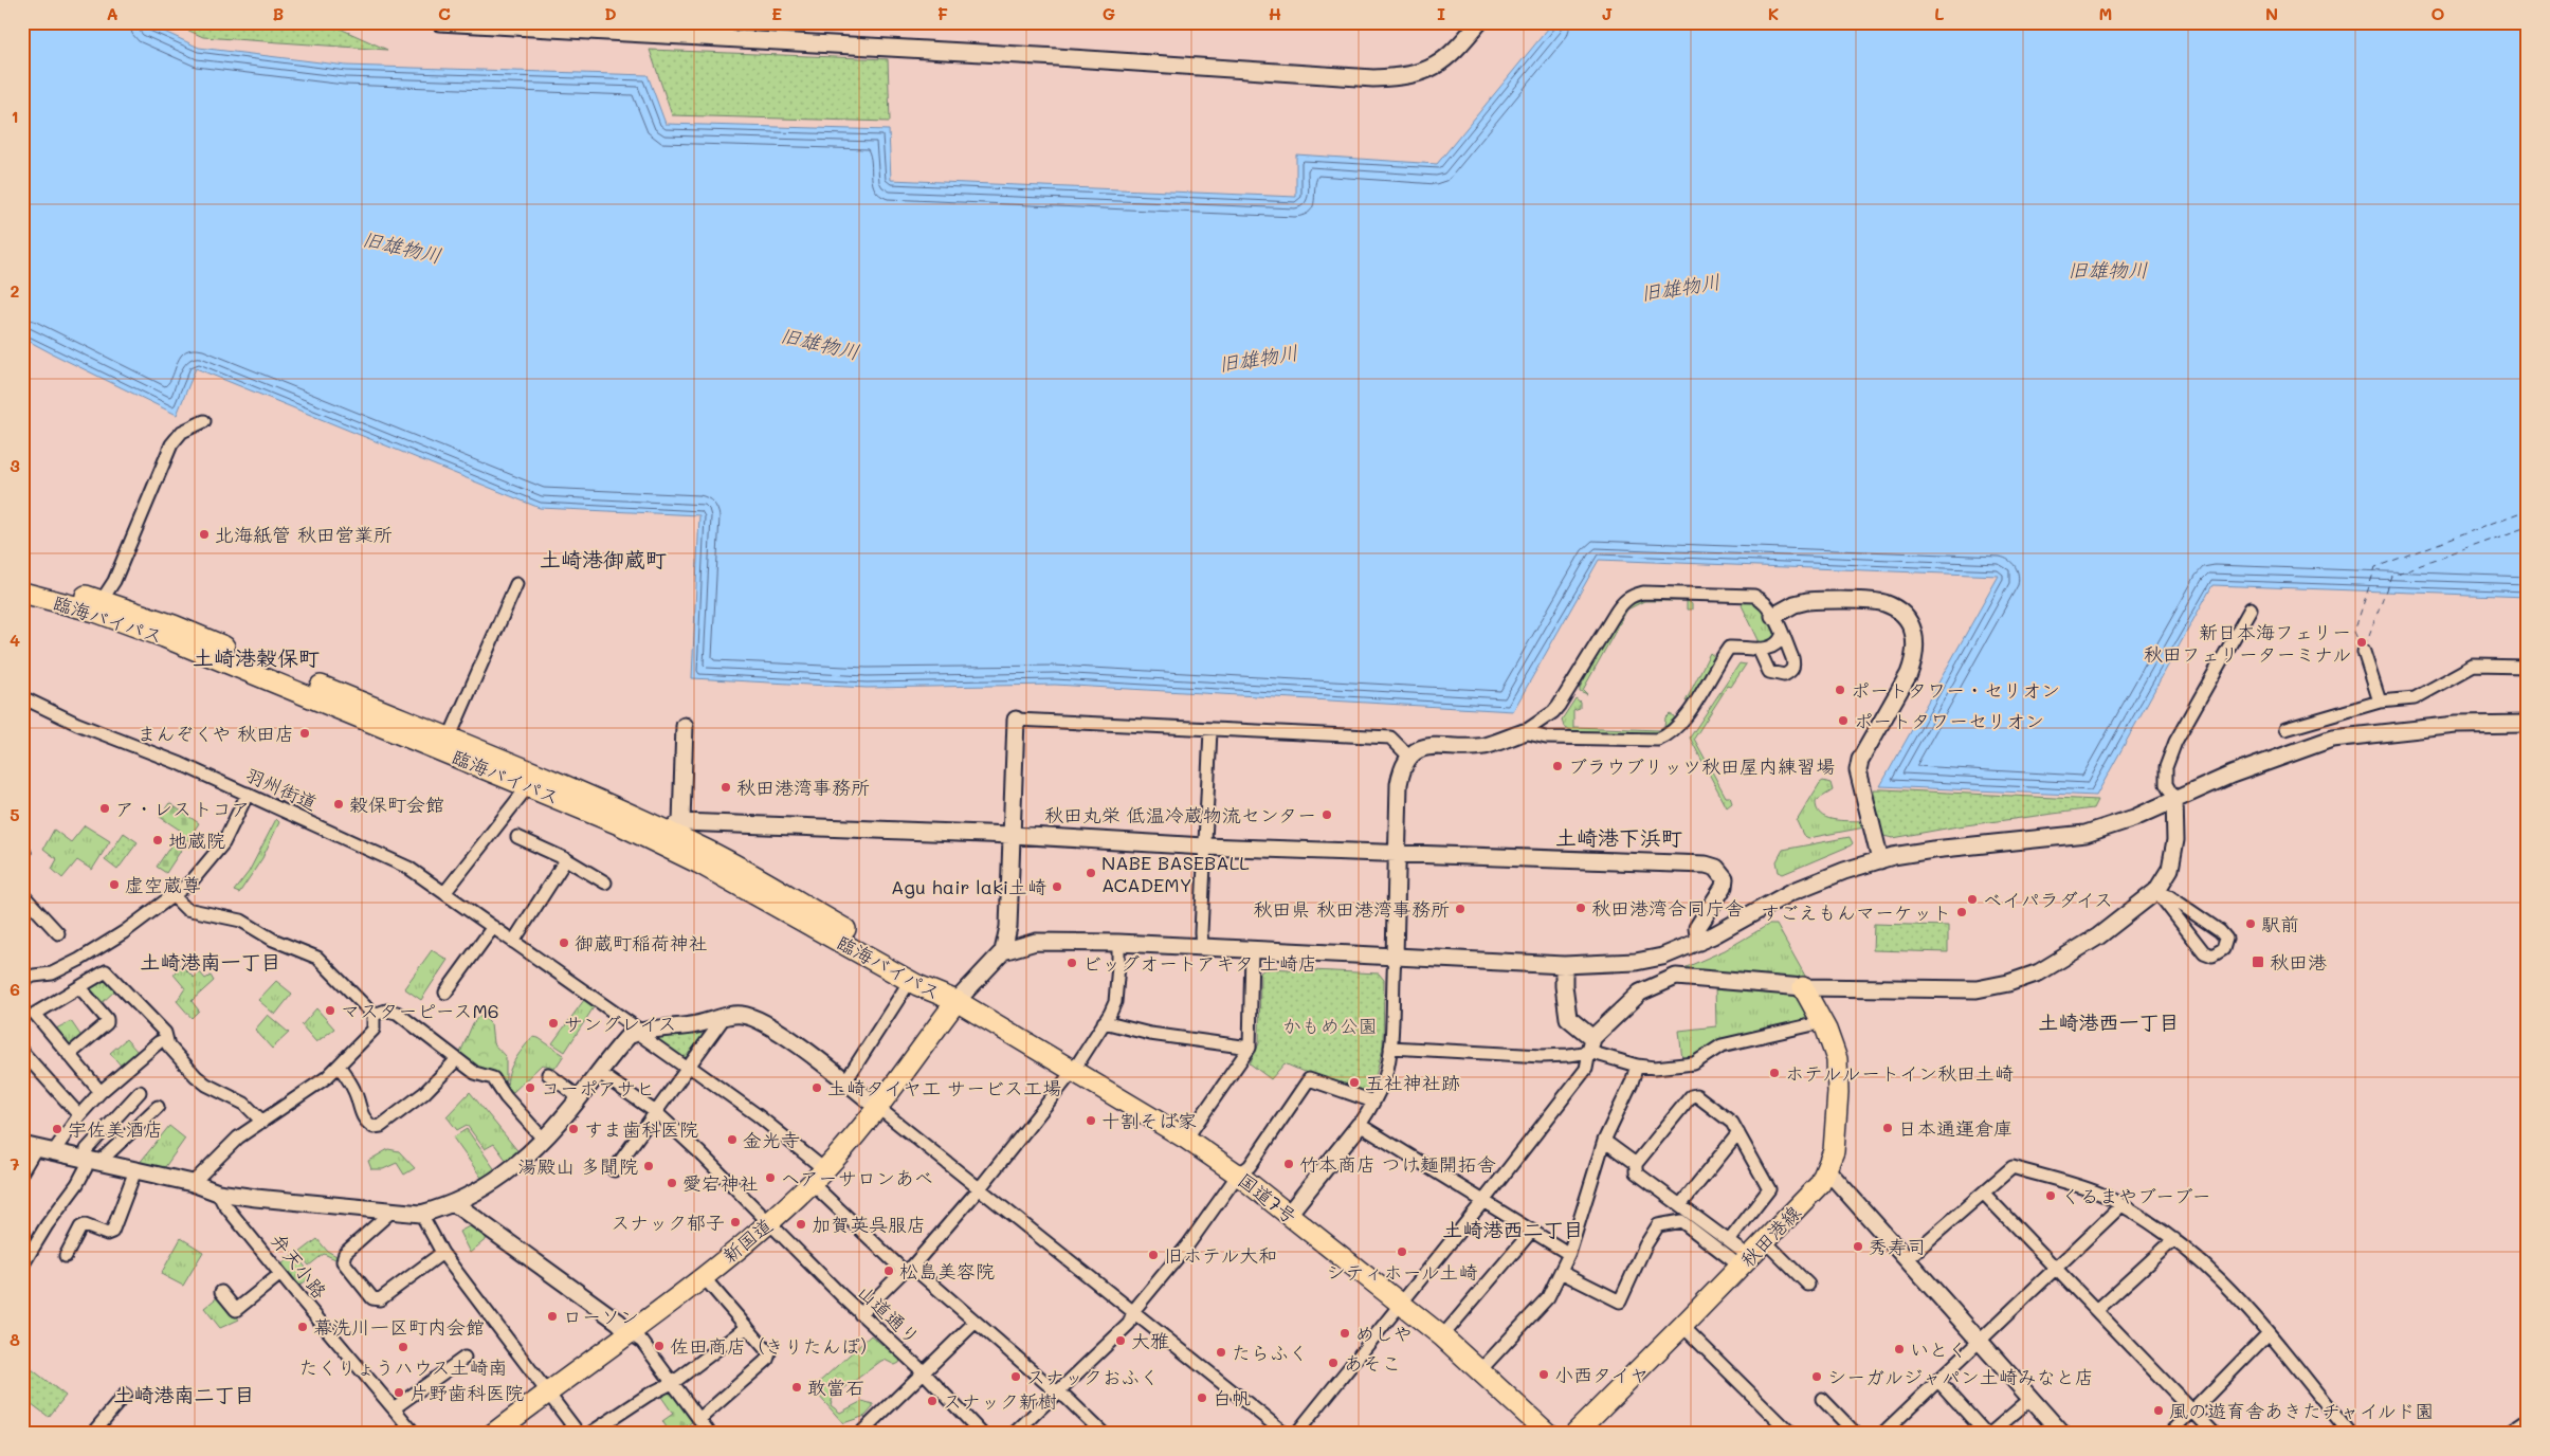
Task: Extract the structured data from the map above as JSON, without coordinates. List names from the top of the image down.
{
  "streets": {
    "main road": [
      "臨海バイパス",
      "国道7号",
      "秋田港線",
      "新国道"
    ],
    "street": ["羽州街道", "弁天小路", "山道通り"]
  },
  "crossings": [
    ["臨海バイパス", "国道7号"],
    ["臨海バイパス", "新国道"],
    ["羽州街道", "新国道"],
    ["国道7号", "新国道"],
    ["新国道", "山道通り"]
  ],
  "districts": [
    "土崎港御蔵町",
    "土崎港穀保町",
    "土崎港下浜町",
    "土崎港南一丁目",
    "土崎港西一丁目",
    "土崎港西二丁目",
    "土崎港南二丁目"
  ],
  "water": ["旧雄物川"],
  "parks": ["かもめ公園"],
  "places": {
    "other": [
      "北海紙管 秋田営業所",
      "新日本海フェリー 秋田フェリーターミナル",
      "ポートタワー・セリオン",
      "ポートタワーセリオン",
      "まんぞくや 秋田店",
      "ブラウブリッツ秋田屋内練習場",
      "秋田港湾事務所",
      "穀保町会館",
      "ア・レストコア",
      "秋田丸栄 低温冷蔵物流センター",
      "地蔵院",
      "NABE BASEBALL ACADEMY",
      "虚空蔵尊",
      "Agu hair laki土崎",
      "ベイパラダイス",
      "秋田港湾合同庁舎",
      "秋田県 秋田港湾事務所",
      "すごえもんマーケット",
      "駅前",
      "御蔵町稲荷神社",
      "ビッグオートアキタ 土崎店",
      "マスターピースM6",
      "サングレイス",
      "ホテルルートイン秋田土崎",
      "五社神社跡",
      "コーポアサヒ",
      "土崎タイヤ工 サービス工場",
      "十割そば家",
      "日本通運倉庫",
      "宇佐美酒店",
      "すま歯科医院",
      "金光寺",
      "竹本商店 つけ麺開拓舎",
      "湯殿山 多聞院",
      "ヘアーサロンあべ",
      "愛宕神社",
      "くるまやブーブー",
      "スナック郁子",
      "加賀英呉服店",
      "秀寿司",
      "シティホール土崎",
      "旧ホテル大和",
      "松島美容院",
      "ローソン",
      "幕洗川一区町内会館",
      "めしや",
      "大雅",
      "佐田商店（きりたんぽ）",
      "たくりょうハウス土崎南",
      "いとく",
      "たらふく",
      "あそこ",
      "小西タイヤ",
      "スナックおふく",
      "シーガルジャパン土崎みなと店",
      "敢當石",
      "片野歯科医院",
      "白帆",
      "スナック新樹",
      "風の遊育舎あきたチャイルド園"
    ],
    "transit": ["秋田港"]
  },
  "grid": {
    "columns": [
      "A",
      "B",
      "C",
      "D",
      "E",
      "F",
      "G",
      "H",
      "I",
      "J",
      "K",
      "L",
      "M",
      "N",
      "O"
    ],
    "rows": [
      "1",
      "2",
      "3",
      "4",
      "5",
      "6",
      "7",
      "8"
    ]
  }
}
